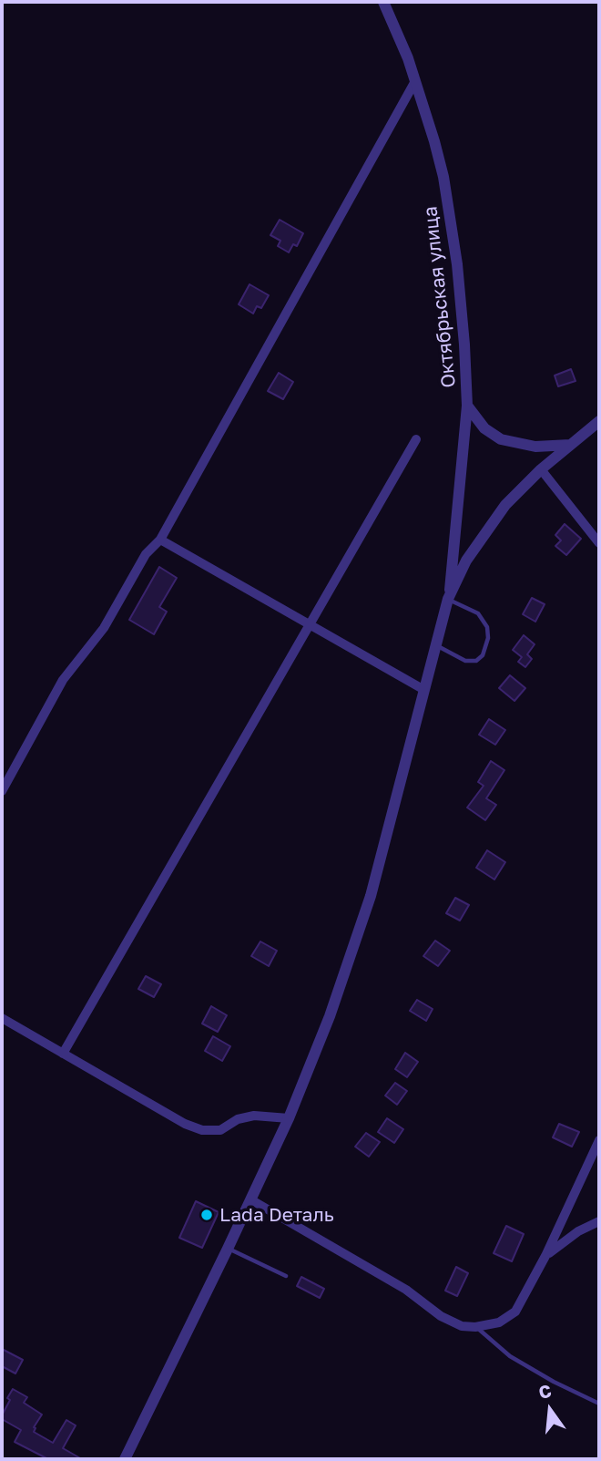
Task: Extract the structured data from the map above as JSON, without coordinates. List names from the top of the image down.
{
  "streets": {
    "street": ["Октябрьская улица"]
  },
  "places": ["Lada Dеталь"],
  "north": "top"
}
